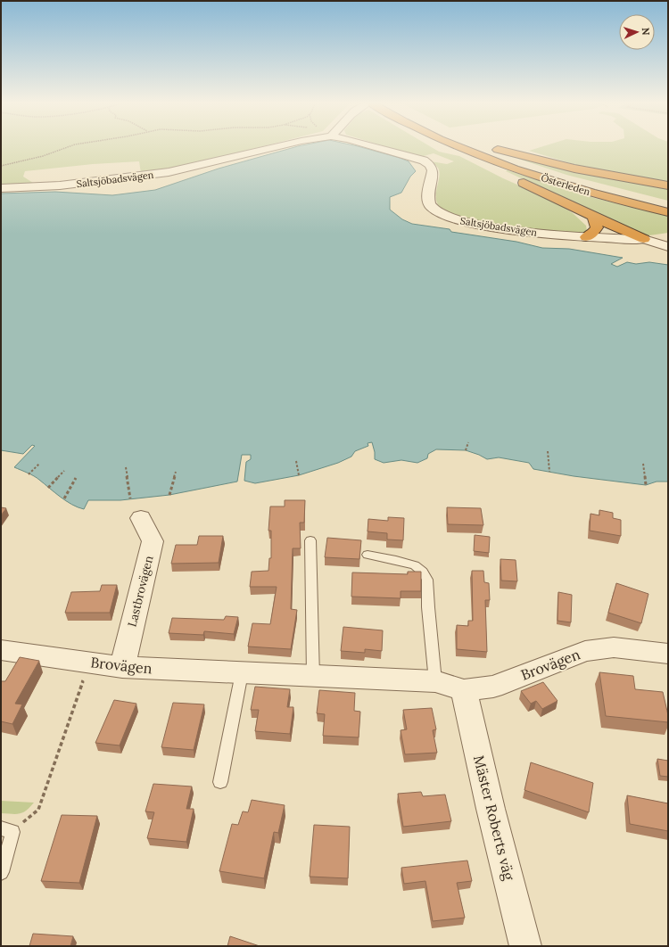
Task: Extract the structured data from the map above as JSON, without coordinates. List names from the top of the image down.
{
  "streets": {
    "highway": ["Österleden"],
    "street": [
      "Saltsjöbadsvägen",
      "Lastbrovägen",
      "Brovägen",
      "Mäster Roberts väg"
    ]
  },
  "crossings": [
    ["Lastbrovägen", "Brovägen"],
    ["Brovägen", "Mäster Roberts väg"]
  ],
  "north": "right"
}
